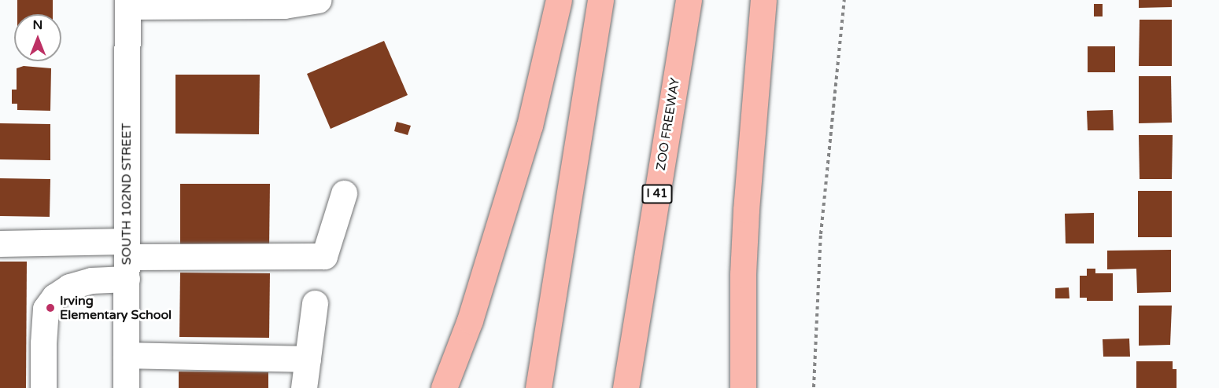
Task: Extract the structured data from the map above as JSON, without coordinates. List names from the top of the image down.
{
  "streets": {
    "highway": ["ZOO FREEWAY", "I 41"],
    "street": ["SOUTH 102ND STREET"]
  },
  "places": ["Irving Elementary School"],
  "north": "top"
}
